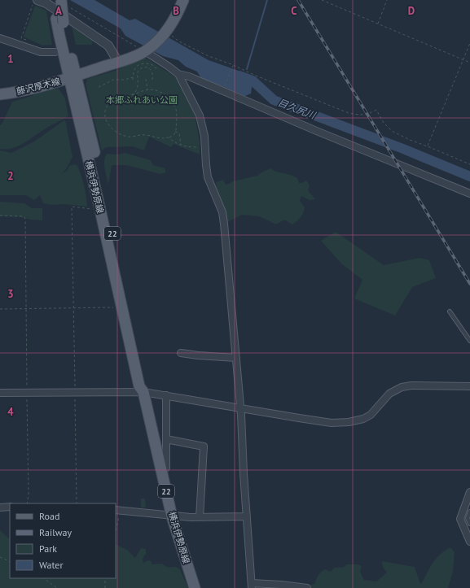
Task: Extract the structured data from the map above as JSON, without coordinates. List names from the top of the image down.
{
  "streets": {
    "main road": ["藤沢厚木線", "横浜伊勢原線", "22"]
  },
  "crossings": [
    ["藤沢厚木線", "横浜伊勢原線"]
  ],
  "water": ["目久尻川"],
  "parks": ["本郷ふれあい公園"],
  "legend": [
    "Road",
    "Railway",
    "Park",
    "Water"
  ],
  "grid": {
    "columns": [
      "A",
      "B",
      "C",
      "D"
    ],
    "rows": [
      "1",
      "2",
      "3",
      "4"
    ]
  }
}
